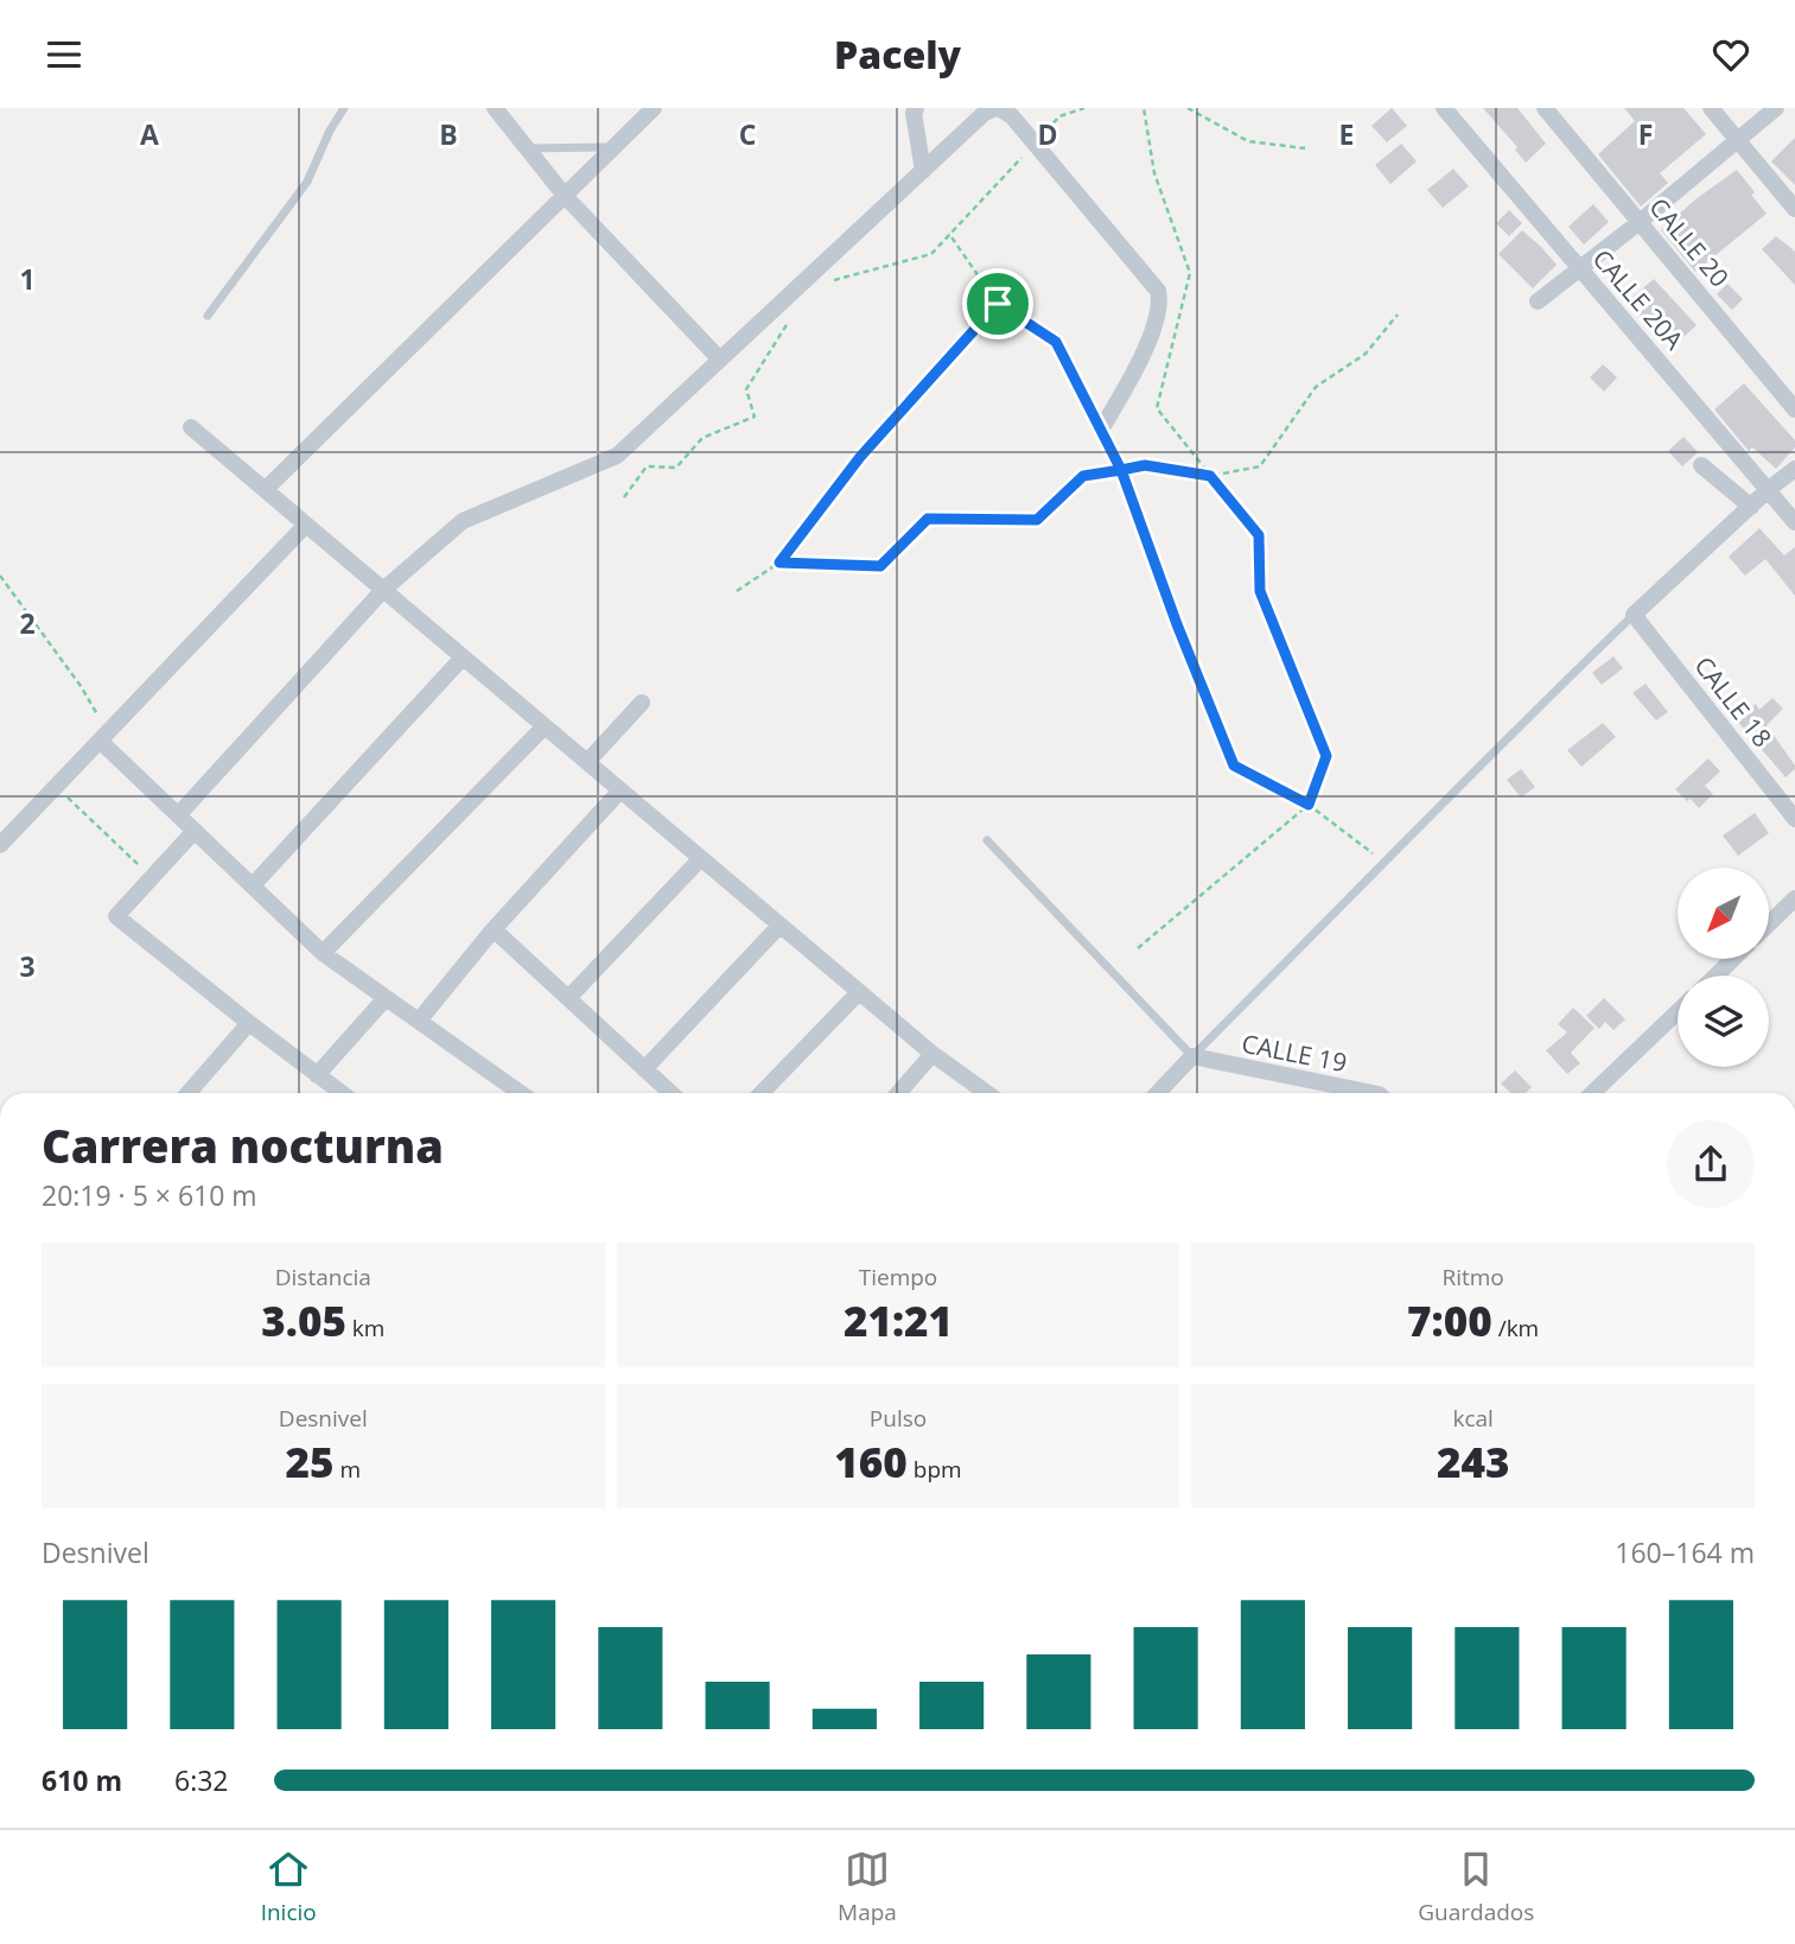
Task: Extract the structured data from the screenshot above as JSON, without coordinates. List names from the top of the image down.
{
  "streets": {
    "street": [
      "CALLE 20",
      "CALLE 20A",
      "CALLE 18",
      "CALLE 19"
    ]
  },
  "north": "bottom left",
  "page": {
    "header": "Pacely",
    "heading": ["Carrera nocturna", "20:19 · 5 × 610 m"],
    "stats": [
      ["Distancia", "3.05 km"],
      ["Tiempo", "21:21"],
      ["Ritmo", "7:00 /km"],
      ["Desnivel", "25 m"],
      ["Pulso", "160 bpm"],
      ["kcal", "243"]
    ],
    "chart": ["Desnivel", "160–164 m"],
    "list": [
      {
        "name": "610 m",
        "note": "6:32"
      }
    ],
    "tabs": ["Inicio", "Mapa", "Guardados"]
  },
  "grid": {
    "columns": [
      "A",
      "B",
      "C",
      "D",
      "E",
      "F"
    ],
    "rows": ["1", "2", "3"]
  }
}
